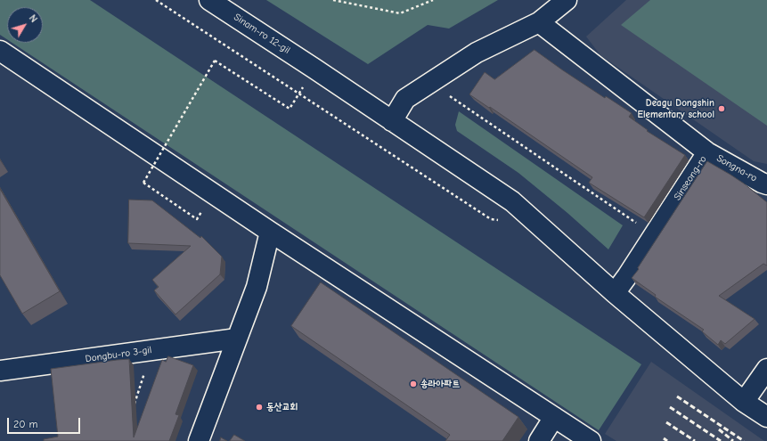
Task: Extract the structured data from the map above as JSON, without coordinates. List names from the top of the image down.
{
  "streets": {
    "street": [
      "Sinam-ro 12-gil",
      "Songna-ro",
      "Sinseong-ro",
      "Dongbu-ro 3-gil"
    ]
  },
  "crossings": [
    ["Sinam-ro 12-gil", "Sinseong-ro"],
    ["Songna-ro", "Sinseong-ro"]
  ],
  "places": ["Deagu Dongshin Elementary school", "송라아파트", "동산교회"],
  "scale_bar": "20 m",
  "north": "top right"
}
